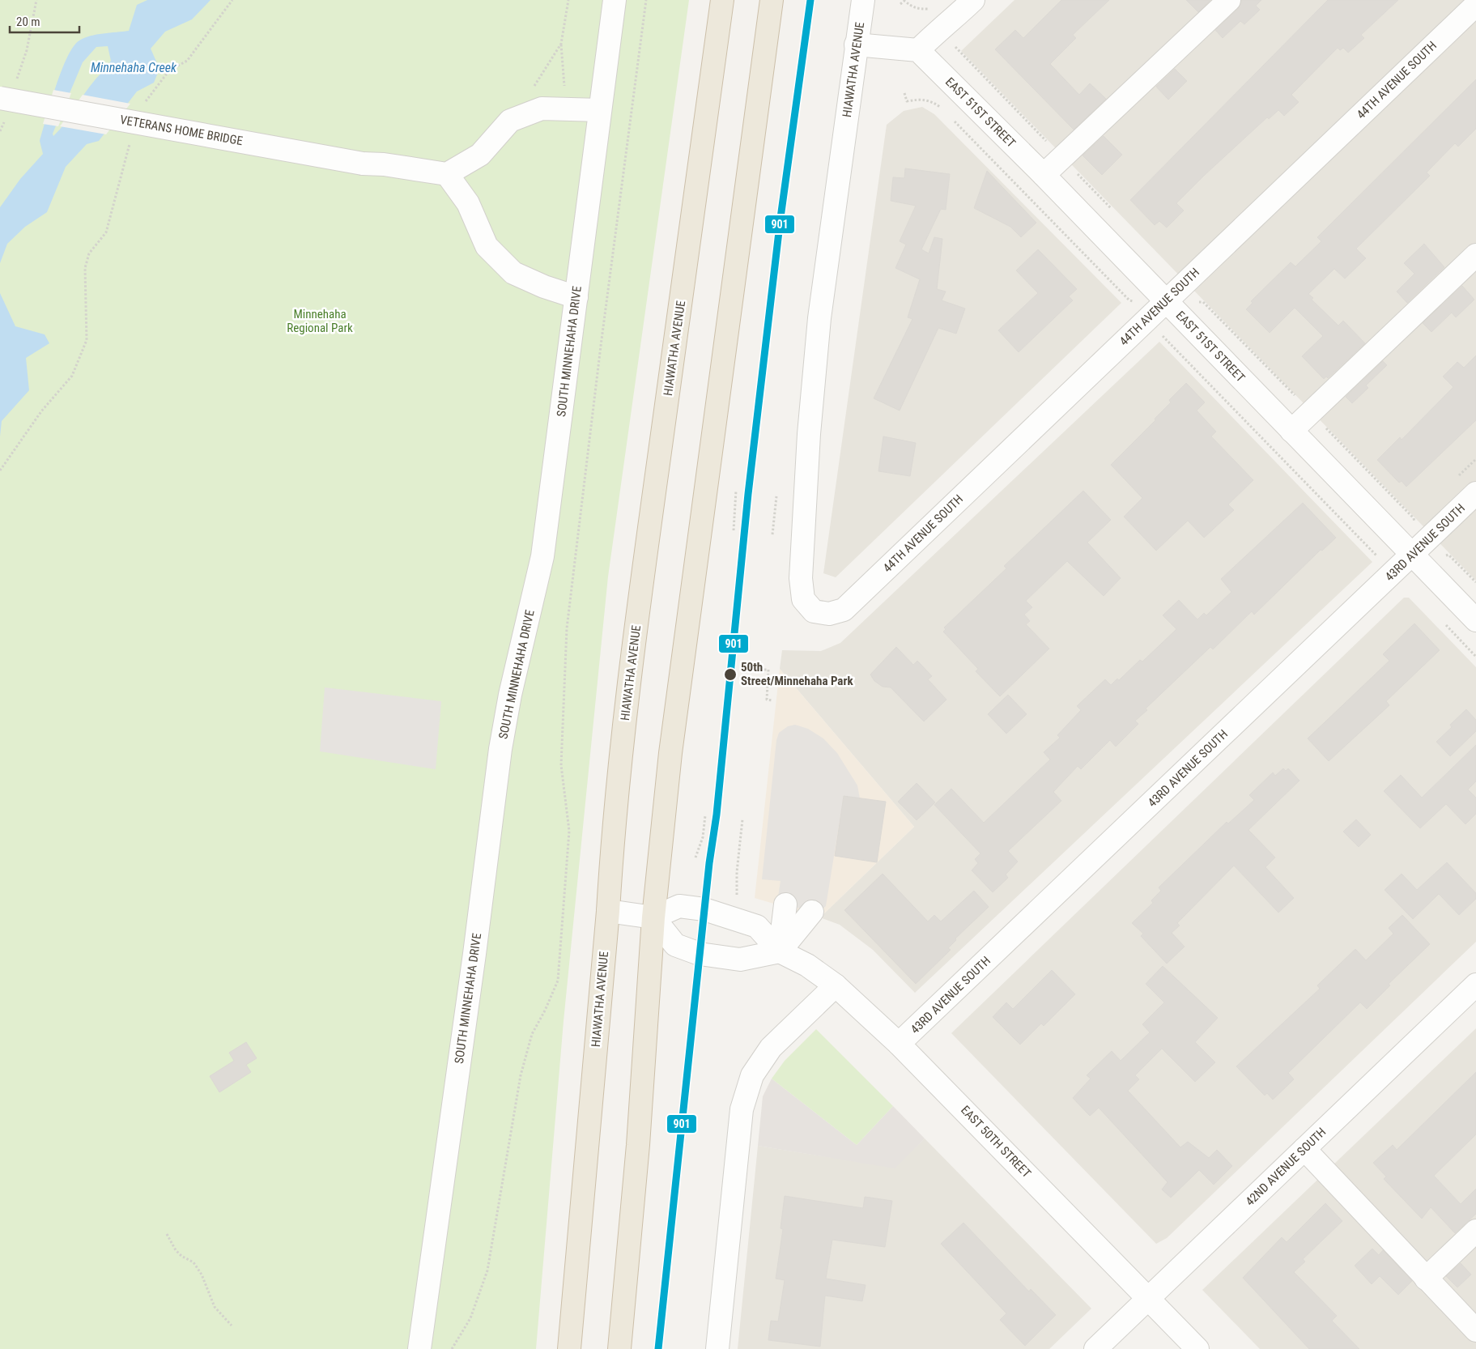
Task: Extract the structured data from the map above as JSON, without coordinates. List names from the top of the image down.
{
  "streets": {
    "highway": ["HIAWATHA AVENUE"],
    "street": [
      "44TH AVENUE SOUTH",
      "EAST 51ST STREET",
      "VETERANS HOME BRIDGE",
      "SOUTH MINNEHAHA DRIVE",
      "43RD AVENUE SOUTH",
      "EAST 50TH STREET",
      "42ND AVENUE SOUTH"
    ]
  },
  "crossings": [
    ["HIAWATHA AVENUE", "44TH AVENUE SOUTH"],
    ["44TH AVENUE SOUTH", "EAST 51ST STREET"],
    ["EAST 51ST STREET", "43RD AVENUE SOUTH"],
    ["43RD AVENUE SOUTH", "EAST 50TH STREET"],
    ["EAST 50TH STREET", "42ND AVENUE SOUTH"]
  ],
  "water": ["Minnehaha Creek"],
  "parks": ["Minnehaha Regional Park"],
  "places": ["50th Street/Minnehaha Park"],
  "lines": ["transit line 901"],
  "scale_bar": "20 m"
}
